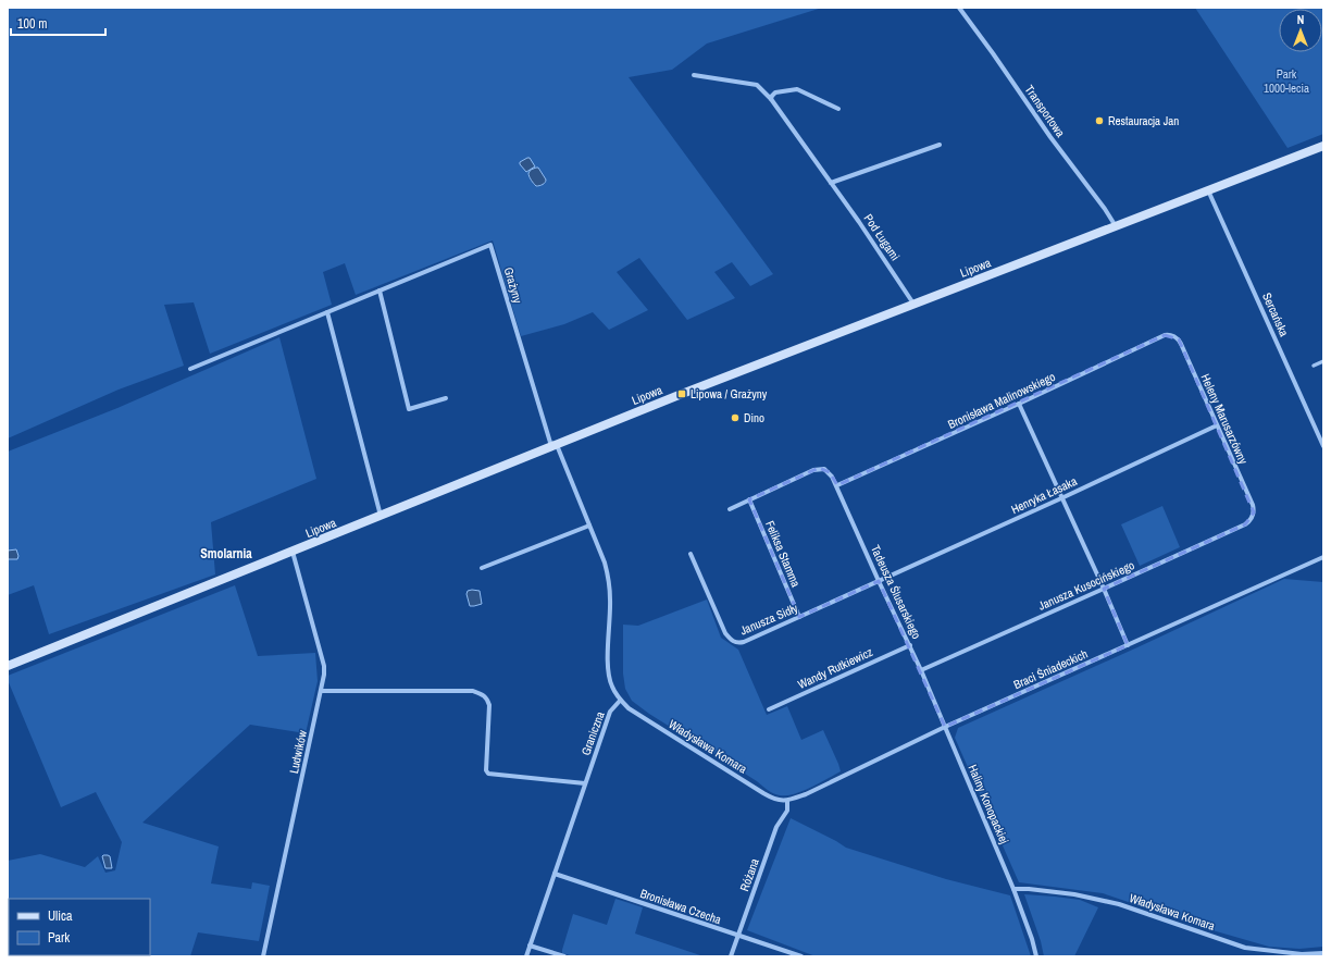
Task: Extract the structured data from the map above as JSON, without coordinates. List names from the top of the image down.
{
  "streets": {
    "main road": ["Lipowa"],
    "street": [
      "Transportowa",
      "Pod Ługami",
      "Grażyny",
      "Sercańska",
      "Bronisława Malinowskiego",
      "Heleny Marusarzówny",
      "Henryka Łasaka",
      "Feliksa Stamma",
      "Janusza Kusocińskiego",
      "Tadeusza Ślusarskiego",
      "Janusza Sidły",
      "Wandy Rutkiewicz",
      "Braci Śniadeckich",
      "Graniczna",
      "Władysława Komara",
      "Ludwików",
      "Haliny Konopackiej",
      "Różana",
      "Bronisława Czecha"
    ]
  },
  "crossings": [
    ["Transportowa", "Lipowa"],
    ["Pod Ługami", "Lipowa"],
    ["Lipowa", "Grażyny"],
    ["Lipowa", "Sercańska"],
    ["Lipowa", "Ludwików"],
    ["Bronisława Malinowskiego", "Heleny Marusarzówny"],
    ["Bronisława Malinowskiego", "Tadeusza Ślusarskiego"],
    ["Heleny Marusarzówny", "Henryka Łasaka"],
    ["Heleny Marusarzówny", "Janusza Kusocińskiego"],
    ["Henryka Łasaka", "Tadeusza Ślusarskiego"],
    ["Henryka Łasaka", "Janusza Sidły"],
    ["Feliksa Stamma", "Tadeusza Ślusarskiego"],
    ["Feliksa Stamma", "Janusza Sidły"],
    ["Janusza Kusocińskiego", "Tadeusza Ślusarskiego"],
    ["Tadeusza Ślusarskiego", "Janusza Sidły"],
    ["Tadeusza Ślusarskiego", "Wandy Rutkiewicz"],
    ["Tadeusza Ślusarskiego", "Braci Śniadeckich"],
    ["Tadeusza Ślusarskiego", "Haliny Konopackiej"],
    ["Braci Śniadeckich", "Władysława Komara"],
    ["Braci Śniadeckich", "Haliny Konopackiej"],
    ["Braci Śniadeckich", "Różana"],
    ["Graniczna", "Władysława Komara"],
    ["Graniczna", "Bronisława Czecha"],
    ["Władysława Komara", "Haliny Konopackiej"],
    ["Władysława Komara", "Różana"],
    ["Różana", "Bronisława Czecha"]
  ],
  "districts": ["Smolarnia"],
  "parks": ["Park 1000-lecia"],
  "places": {
    "other": ["Restauracja Jan", "Dino"],
    "transit": ["Lipowa / Grażyny"]
  },
  "legend": ["Ulica", "Park"],
  "scale_bar": "100 m",
  "north": "top"
}
